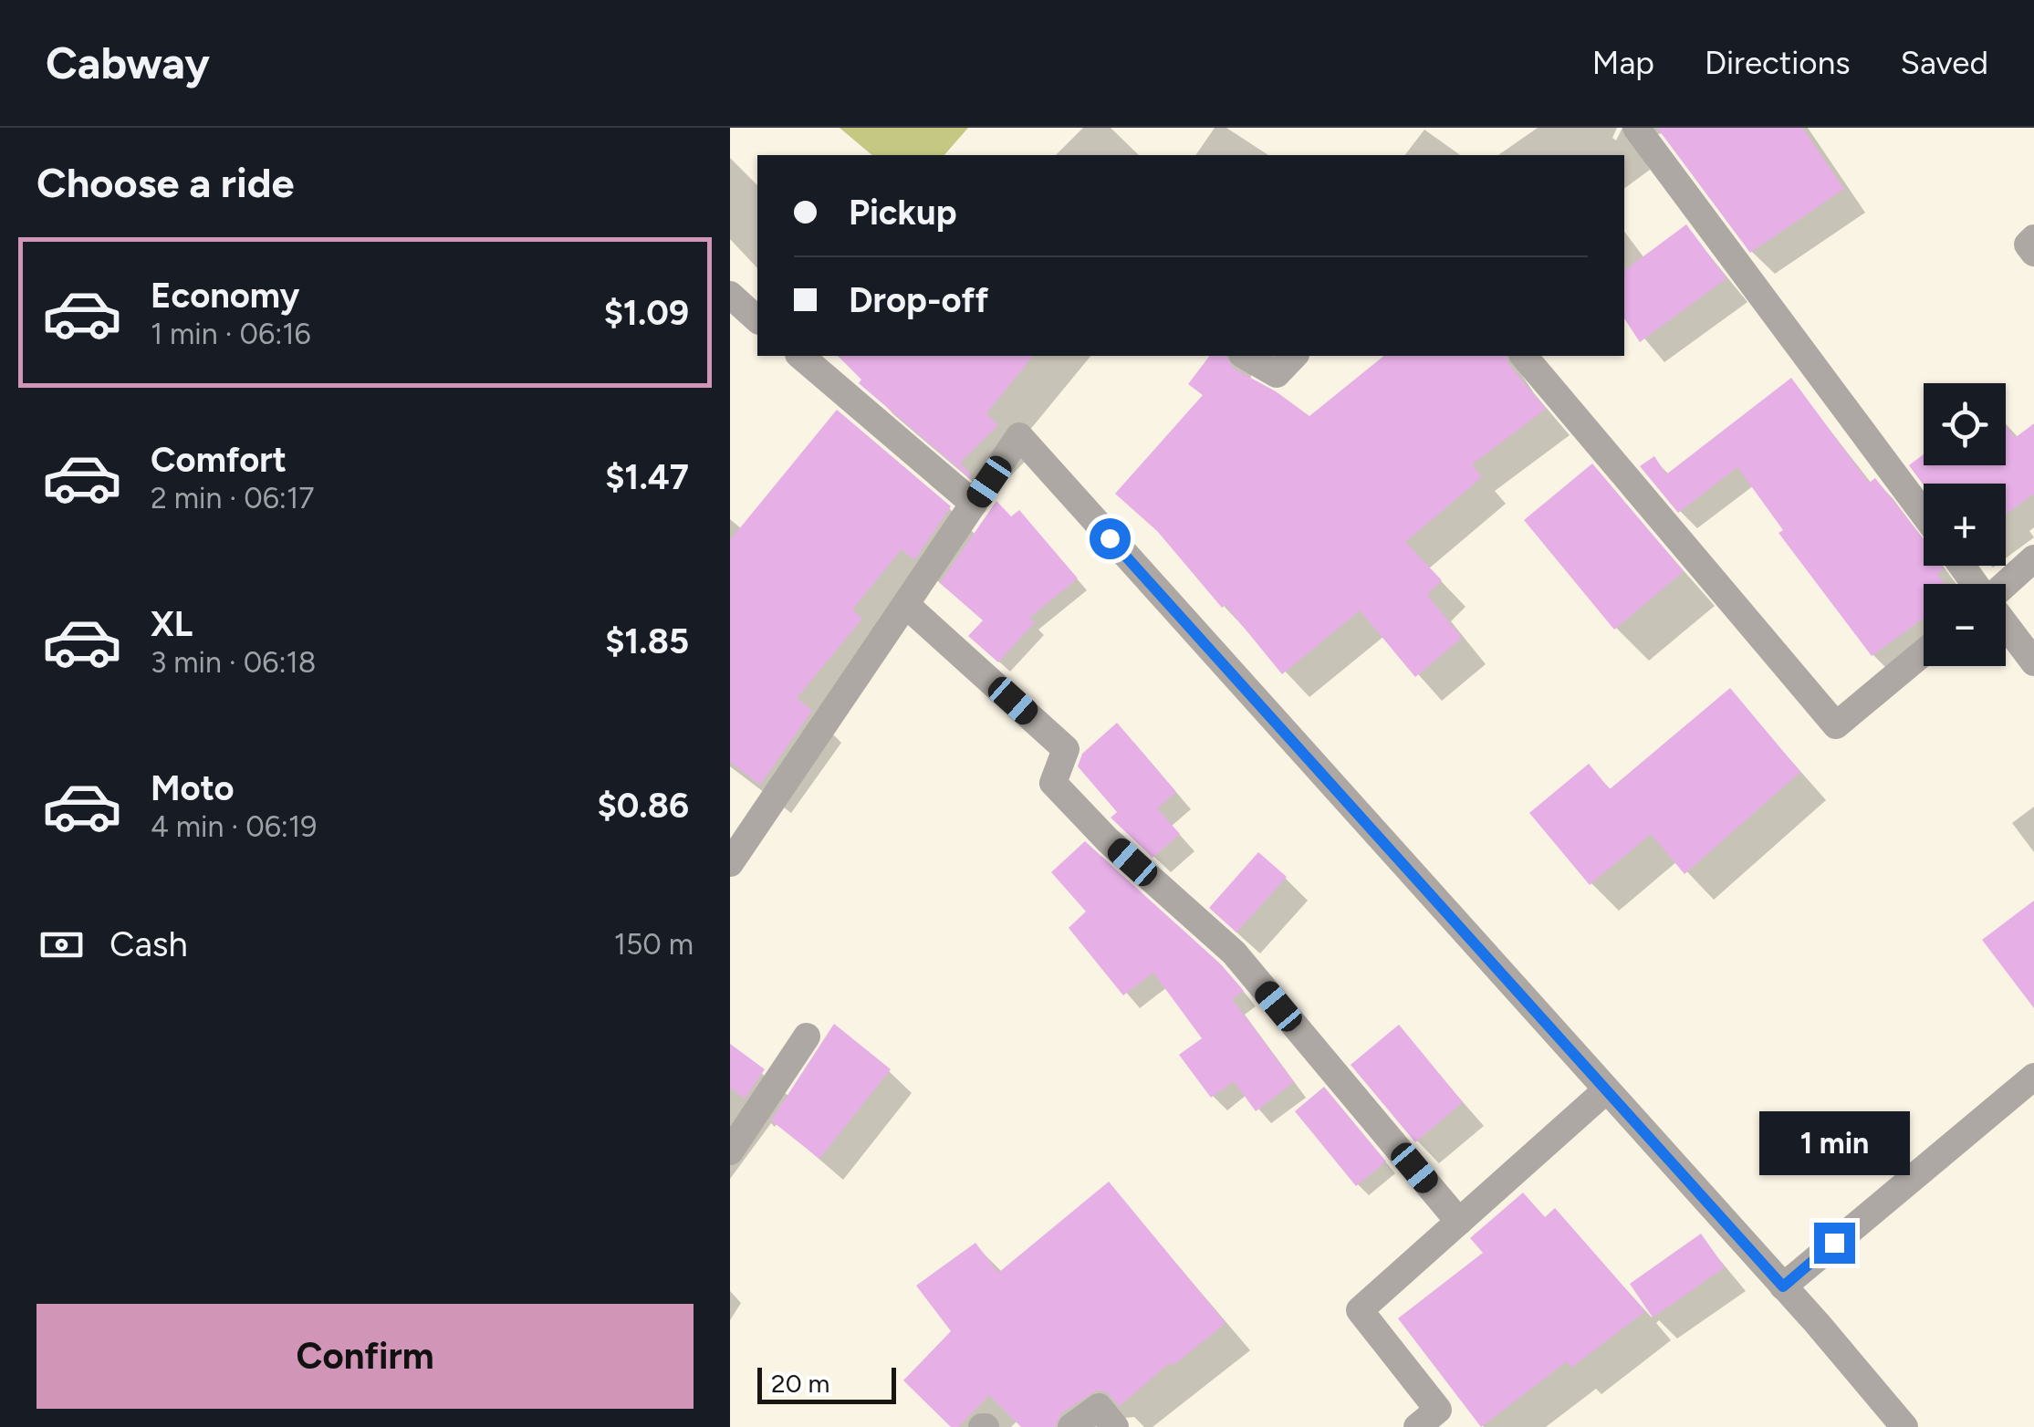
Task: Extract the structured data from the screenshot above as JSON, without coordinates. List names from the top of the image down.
{
  "scale_bar": "20 m",
  "page": {
    "header": "Cabway",
    "nav": ["Map", "Directions", "Saved"],
    "heading": "Choose a ride",
    "banner": ["Pickup", "Drop-off"],
    "list": [
      {
        "name": "Economy",
        "note": "1 min · 06:16",
        "value": "$1.09"
      },
      {
        "name": "Comfort",
        "note": "2 min · 06:17",
        "value": "$1.47"
      },
      {
        "name": "XL",
        "note": "3 min · 06:18",
        "value": "$1.85"
      },
      {
        "name": "Moto",
        "note": "4 min · 06:19",
        "value": "$0.86"
      }
    ],
    "map_buttons": ["+", "−"],
    "pay": ["Cash", "150 m"],
    "bubble": "1 min",
    "buttons": "Confirm",
    "scale": "20 m"
  }
}
